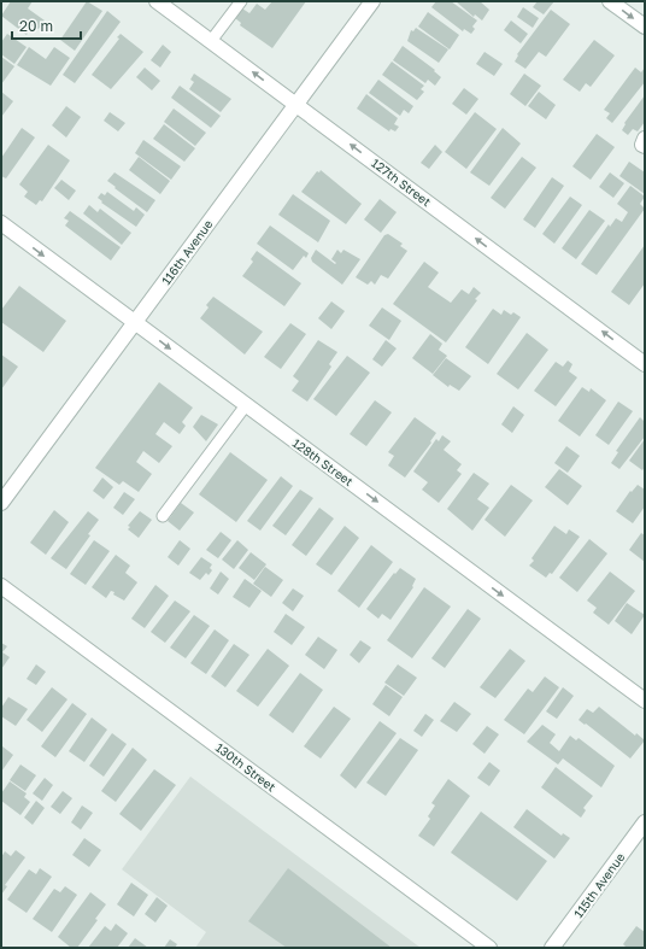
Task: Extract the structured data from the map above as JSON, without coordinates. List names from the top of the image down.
{
  "streets": {
    "street": [
      "127th Street",
      "116th Avenue",
      "128th Street",
      "130th Street",
      "115th Avenue"
    ]
  },
  "crossings": [
    ["127th Street", "116th Avenue"],
    ["116th Avenue", "128th Street"]
  ],
  "one_way": ["127th Street", "128th Street"],
  "scale_bar": "20 m"
}
